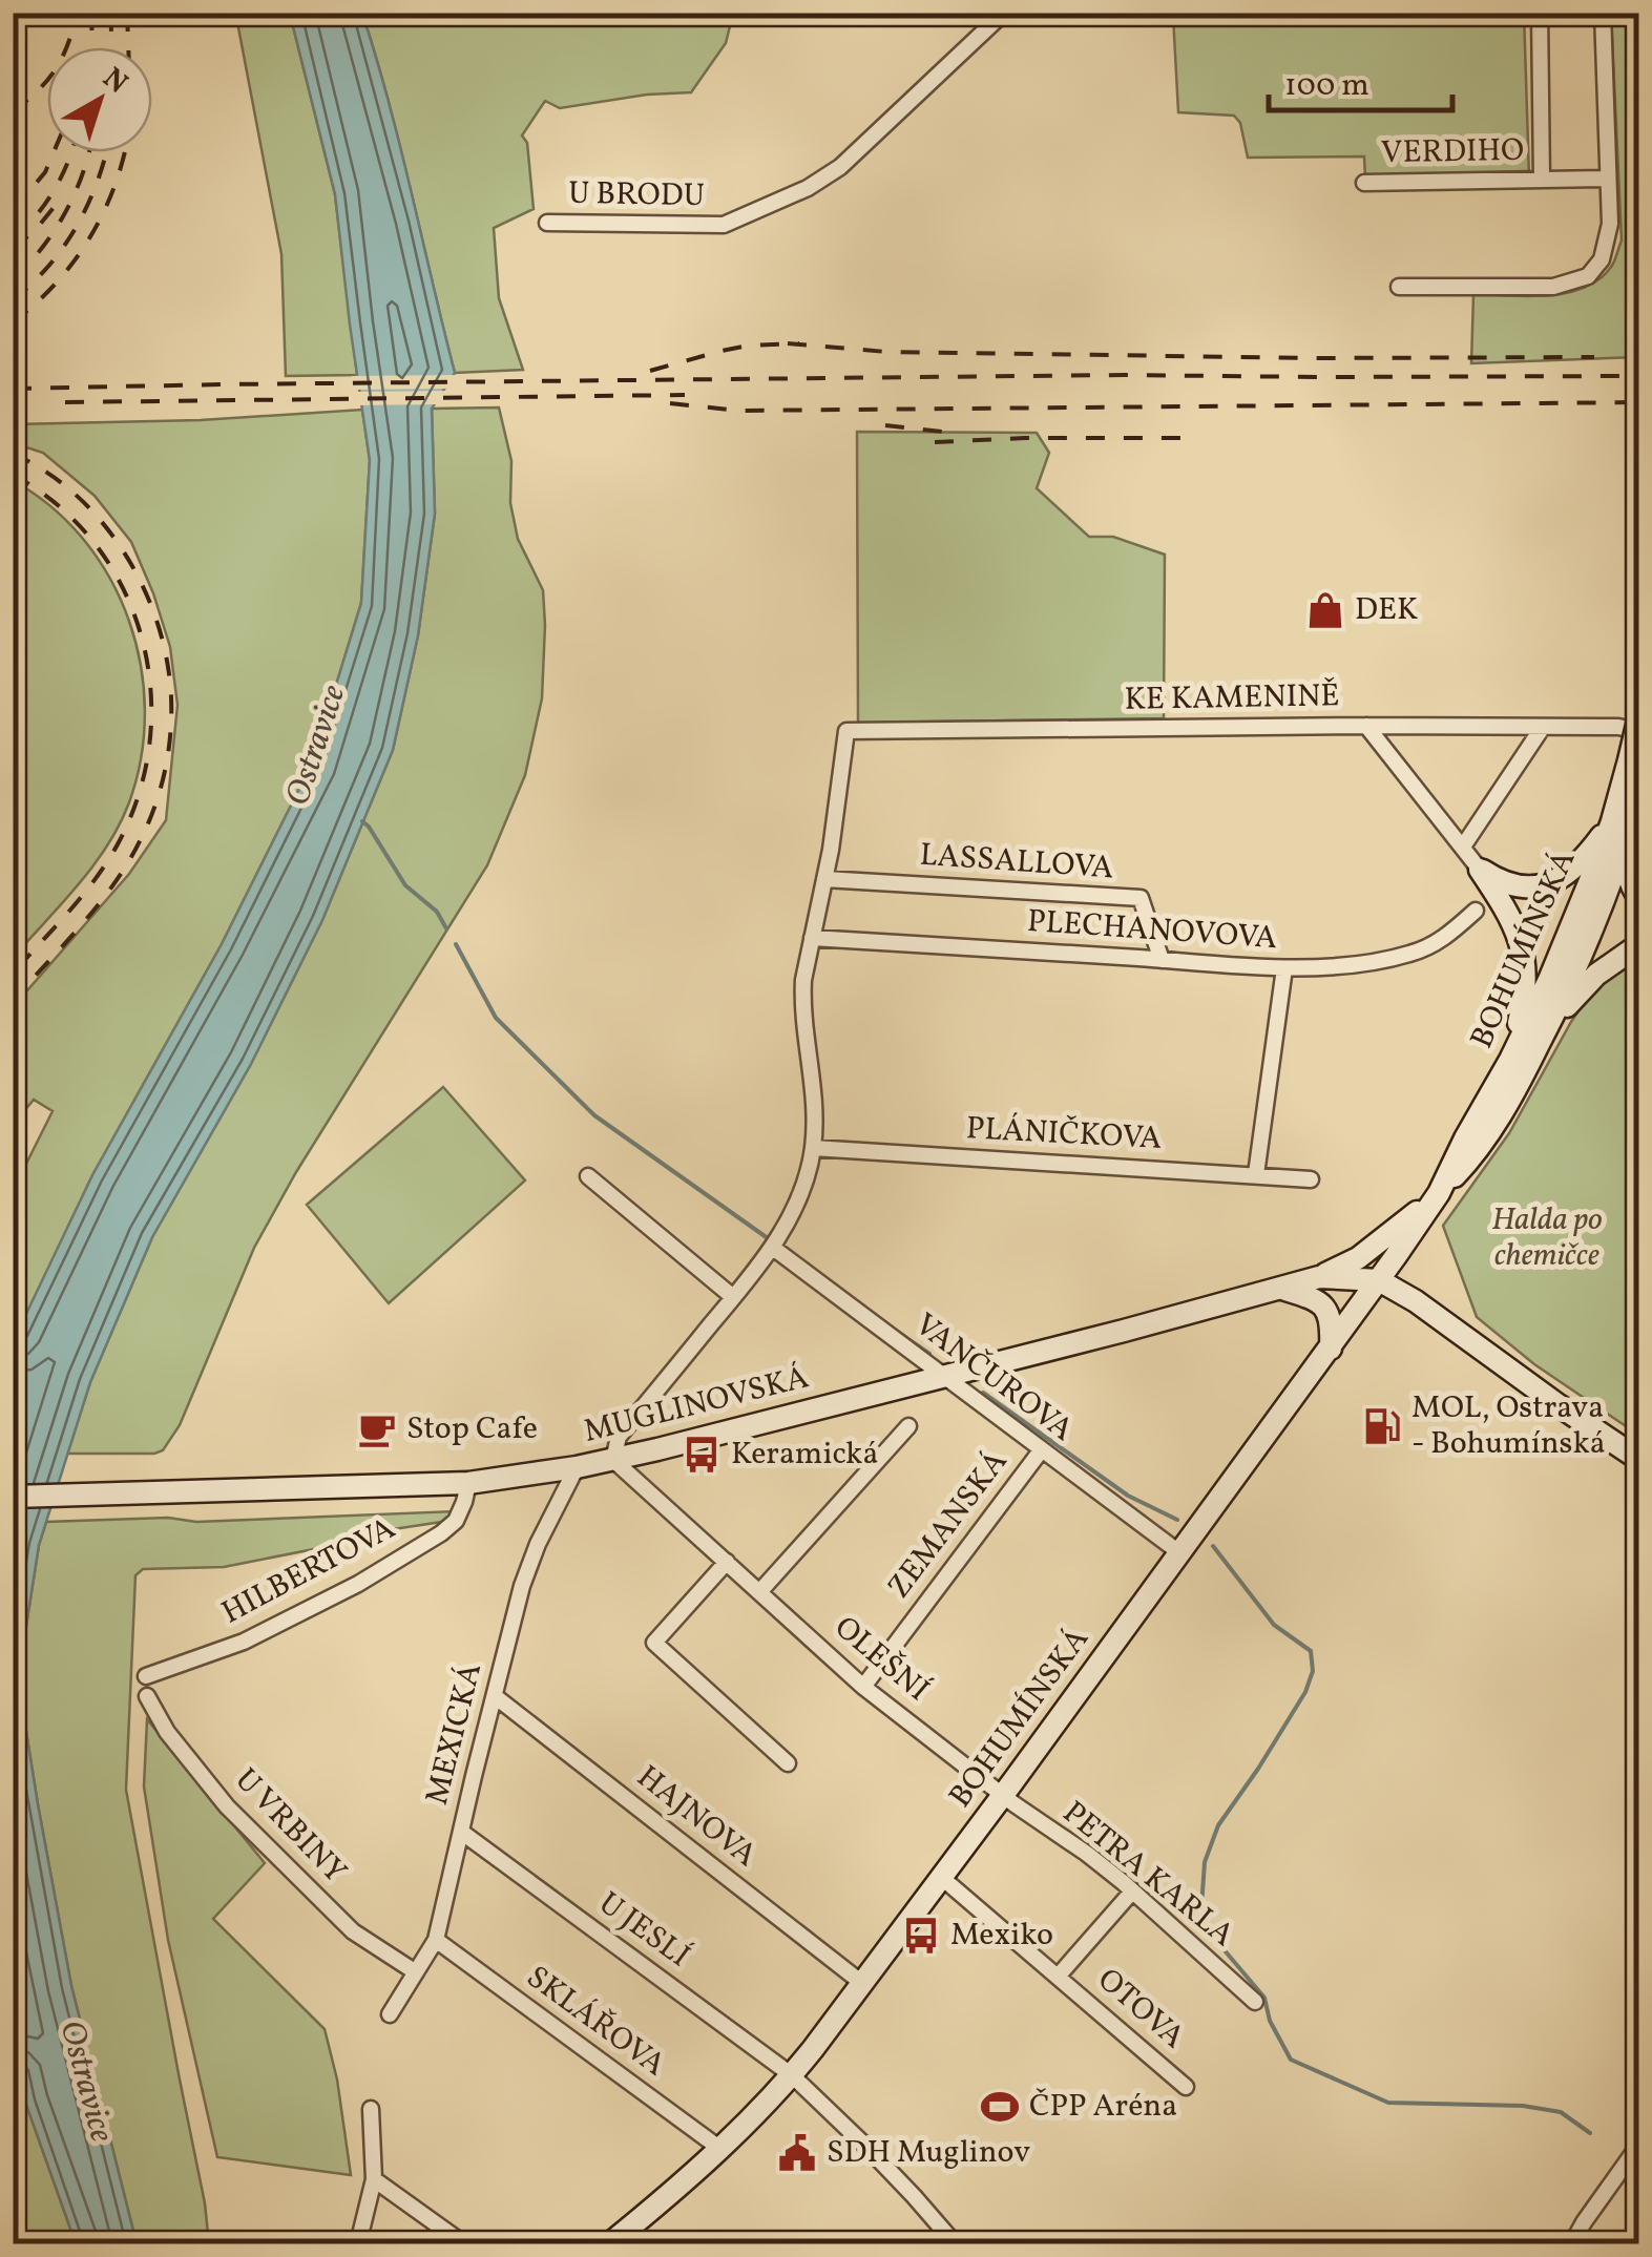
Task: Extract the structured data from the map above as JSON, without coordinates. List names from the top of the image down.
{
  "streets": {
    "main road": ["BOHUMÍNSKÁ", "MUGLINOVSKÁ"],
    "street": [
      "VERDIHO",
      "U BRODU",
      "KE KAMENINĚ",
      "LASSALLOVA",
      "PLECHANOVOVA",
      "PLÁNIČKOVA",
      "VANČUROVA",
      "ZEMANSKÁ",
      "HILBERTOVA",
      "OLEŠNÍ",
      "MEXICKÁ",
      "HAJNOVA",
      "U VRBINY",
      "PETRA KARLA",
      "U JESLÍ",
      "OTOVA",
      "SKLÁŘOVA"
    ]
  },
  "crossings": [
    ["KE KAMENINĚ", "LASSALLOVA"],
    ["KE KAMENINĚ", "BOHUMÍNSKÁ"],
    ["LASSALLOVA", "PLECHANOVOVA"],
    ["BOHUMÍNSKÁ", "VANČUROVA"],
    ["BOHUMÍNSKÁ", "MUGLINOVSKÁ"],
    ["BOHUMÍNSKÁ", "OLEŠNÍ"],
    ["BOHUMÍNSKÁ", "HAJNOVA"],
    ["BOHUMÍNSKÁ", "PETRA KARLA"],
    ["BOHUMÍNSKÁ", "U JESLÍ"],
    ["BOHUMÍNSKÁ", "OTOVA"],
    ["BOHUMÍNSKÁ", "SKLÁŘOVA"],
    ["VANČUROVA", "MUGLINOVSKÁ"],
    ["VANČUROVA", "ZEMANSKÁ"],
    ["MUGLINOVSKÁ", "HILBERTOVA"],
    ["MUGLINOVSKÁ", "OLEŠNÍ"],
    ["MUGLINOVSKÁ", "MEXICKÁ"],
    ["ZEMANSKÁ", "OLEŠNÍ"],
    ["OLEŠNÍ", "PETRA KARLA"],
    ["MEXICKÁ", "HAJNOVA"],
    ["MEXICKÁ", "U VRBINY"],
    ["MEXICKÁ", "U JESLÍ"],
    ["MEXICKÁ", "SKLÁŘOVA"],
    ["PETRA KARLA", "OTOVA"]
  ],
  "water": ["Ostravice"],
  "parks": ["Halda po chemičce"],
  "places": {
    "shop": ["DEK"],
    "fuel station": ["MOL, Ostrava - Bohumínská"],
    "cafe": ["Stop Cafe"],
    "bus stop": ["Keramická", "Mexiko"],
    "sports": ["ČPP Aréna"],
    "public building": ["SDH Muglinov"]
  },
  "scale_bar": "100 m",
  "north": "top right"
}
